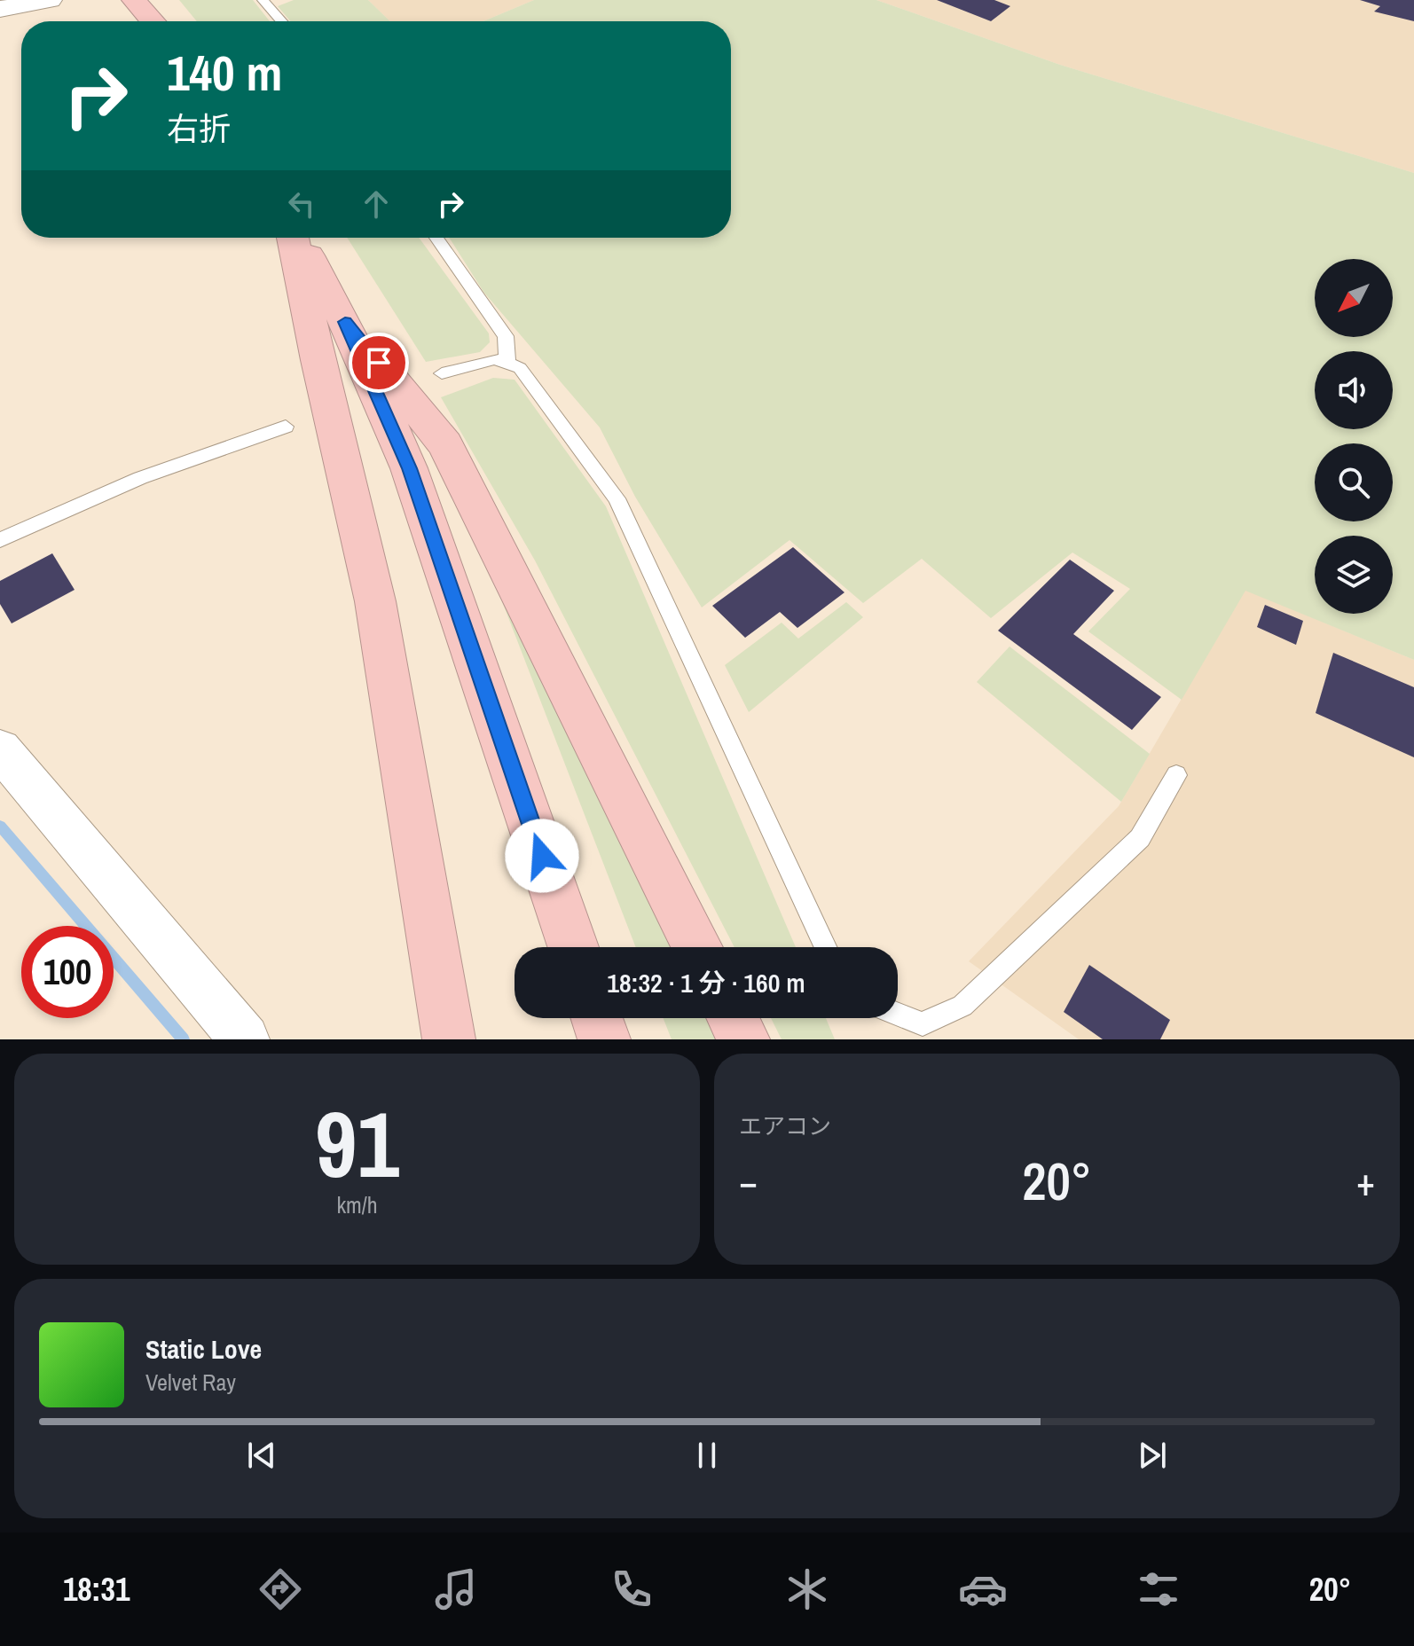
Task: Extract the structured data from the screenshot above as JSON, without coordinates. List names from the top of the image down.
{
  "north": "bottom left",
  "page": {
    "turn": ["140 m", "右折"],
    "limit": "100",
    "trip": "18:32 · 1 分 · 160 m",
    "tile": [
      ["91", "km/h"],
      "エアコン"
    ],
    "heat": ["−", "20°", "+"],
    "song": ["Static Love", "Velvet Ray"],
    "tabs": ["18:31", "20°"]
  }
}
